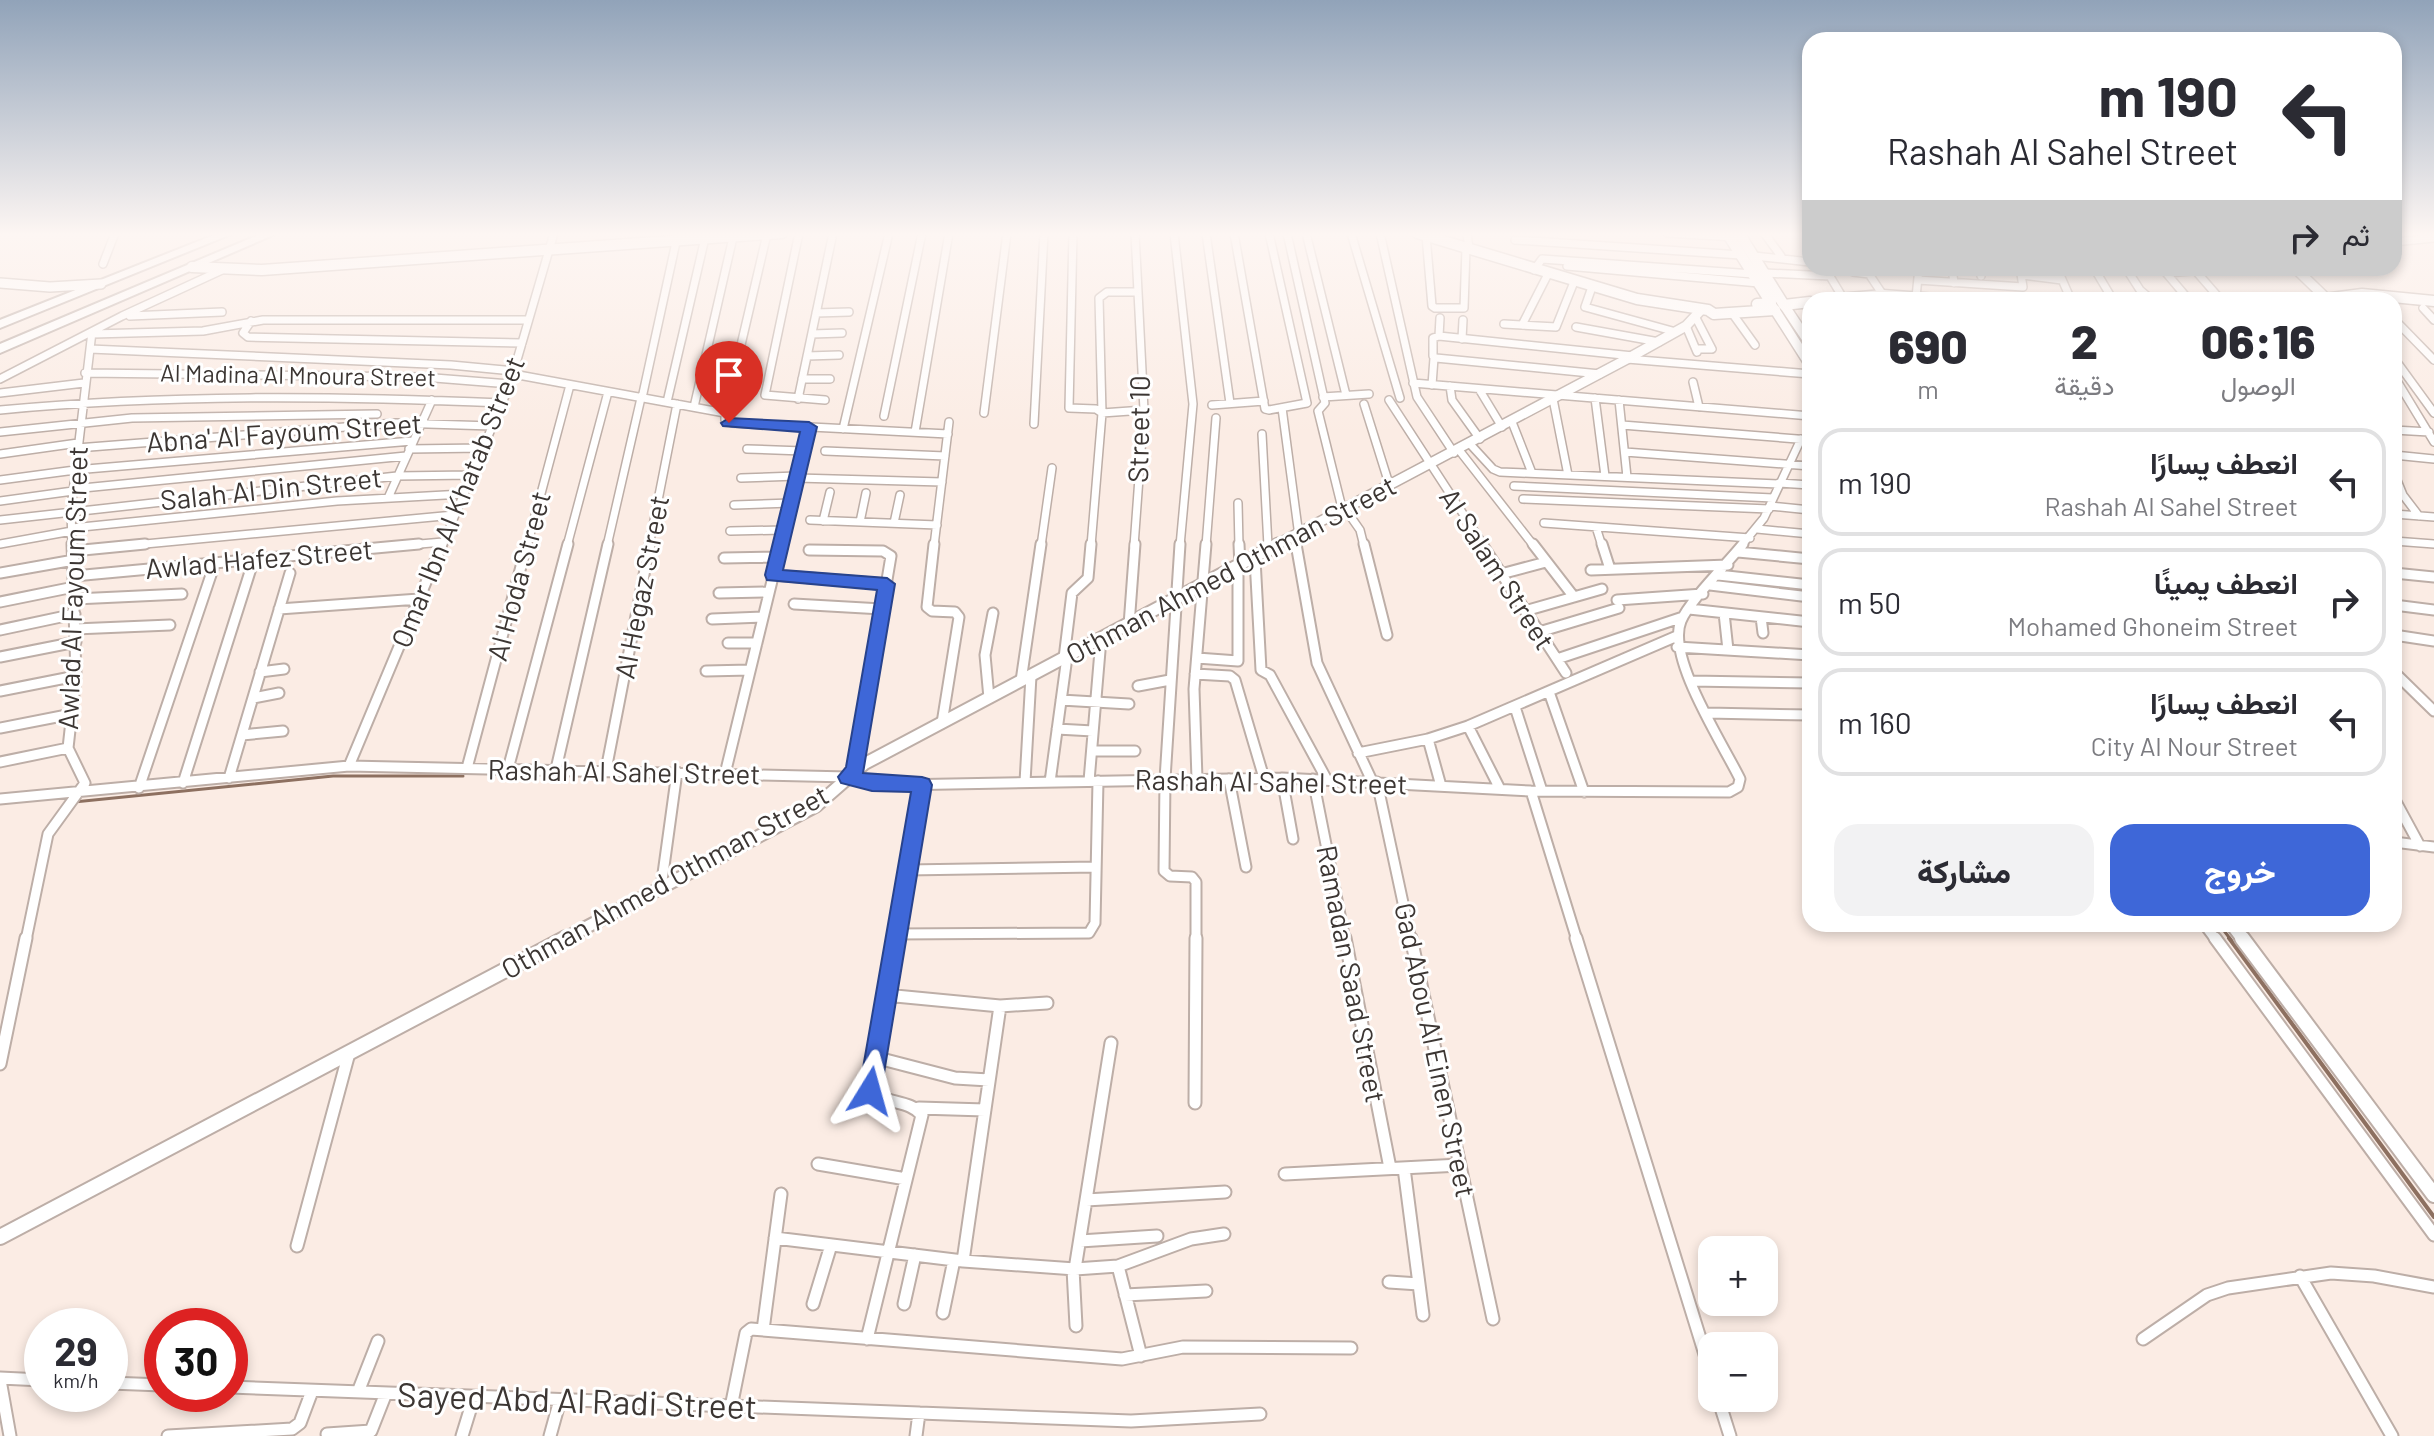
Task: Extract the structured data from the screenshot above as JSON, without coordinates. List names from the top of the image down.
{
  "streets": {
    "street": [
      "Al Madina Al Mnoura Street",
      "Street 10",
      "Abna' Al Fayoum Street",
      "Salah Al Din Street",
      "Omar Ibn Al Khatab Street",
      "Awlad Hafez Street",
      "Al Salam Street",
      "Othman Ahmed Othman Street",
      "Al Hoda Street",
      "Al Hegaz Street",
      "Awlad Al Fayoum Street",
      "Rashah Al Sahel Street",
      "Ramadan Saad Street",
      "Gad Abou Al Einen Street",
      "Sayed Abd Al Radi Street"
    ]
  },
  "crossings": [
    ["Al Madina Al Mnoura Street", "Omar Ibn Al Khatab Street"],
    ["Al Madina Al Mnoura Street", "Awlad Al Fayoum Street"],
    ["Street 10", "Othman Ahmed Othman Street"],
    ["Abna' Al Fayoum Street", "Omar Ibn Al Khatab Street"],
    ["Abna' Al Fayoum Street", "Awlad Al Fayoum Street"],
    ["Salah Al Din Street", "Omar Ibn Al Khatab Street"],
    ["Salah Al Din Street", "Awlad Al Fayoum Street"],
    ["Omar Ibn Al Khatab Street", "Awlad Hafez Street"],
    ["Omar Ibn Al Khatab Street", "Rashah Al Sahel Street"],
    ["Awlad Hafez Street", "Awlad Al Fayoum Street"],
    ["Al Salam Street", "Othman Ahmed Othman Street"],
    ["Othman Ahmed Othman Street", "Rashah Al Sahel Street"],
    ["Othman Ahmed Othman Street", "Gad Abou Al Einen Street"],
    ["Al Hoda Street", "Rashah Al Sahel Street"],
    ["Al Hegaz Street", "Rashah Al Sahel Street"],
    ["Awlad Al Fayoum Street", "Rashah Al Sahel Street"],
    ["Rashah Al Sahel Street", "Ramadan Saad Street"],
    ["Rashah Al Sahel Street", "Gad Abou Al Einen Street"]
  ],
  "page": {
    "turn": ["190 m", "Rashah Al Sahel Street"],
    "then": "ثم",
    "eta": [
      "06:16",
      "الوصول",
      "2",
      "دقيقة",
      "690",
      "m"
    ],
    "list": [
      {
        "name": "انعطف يسارًا",
        "note": "Rashah Al Sahel Street",
        "value": "190 m"
      },
      {
        "name": "انعطف يمينًا",
        "note": "Mohamed Ghoneim Street",
        "value": "50 m"
      },
      {
        "name": "انعطف يسارًا",
        "note": "City Al Nour Street",
        "value": "160 m"
      }
    ],
    "buttons": ["خروج", "مشاركة"],
    "map_buttons": ["+", "−"],
    "speed": "29 km/h",
    "limit": "30"
  }
}
